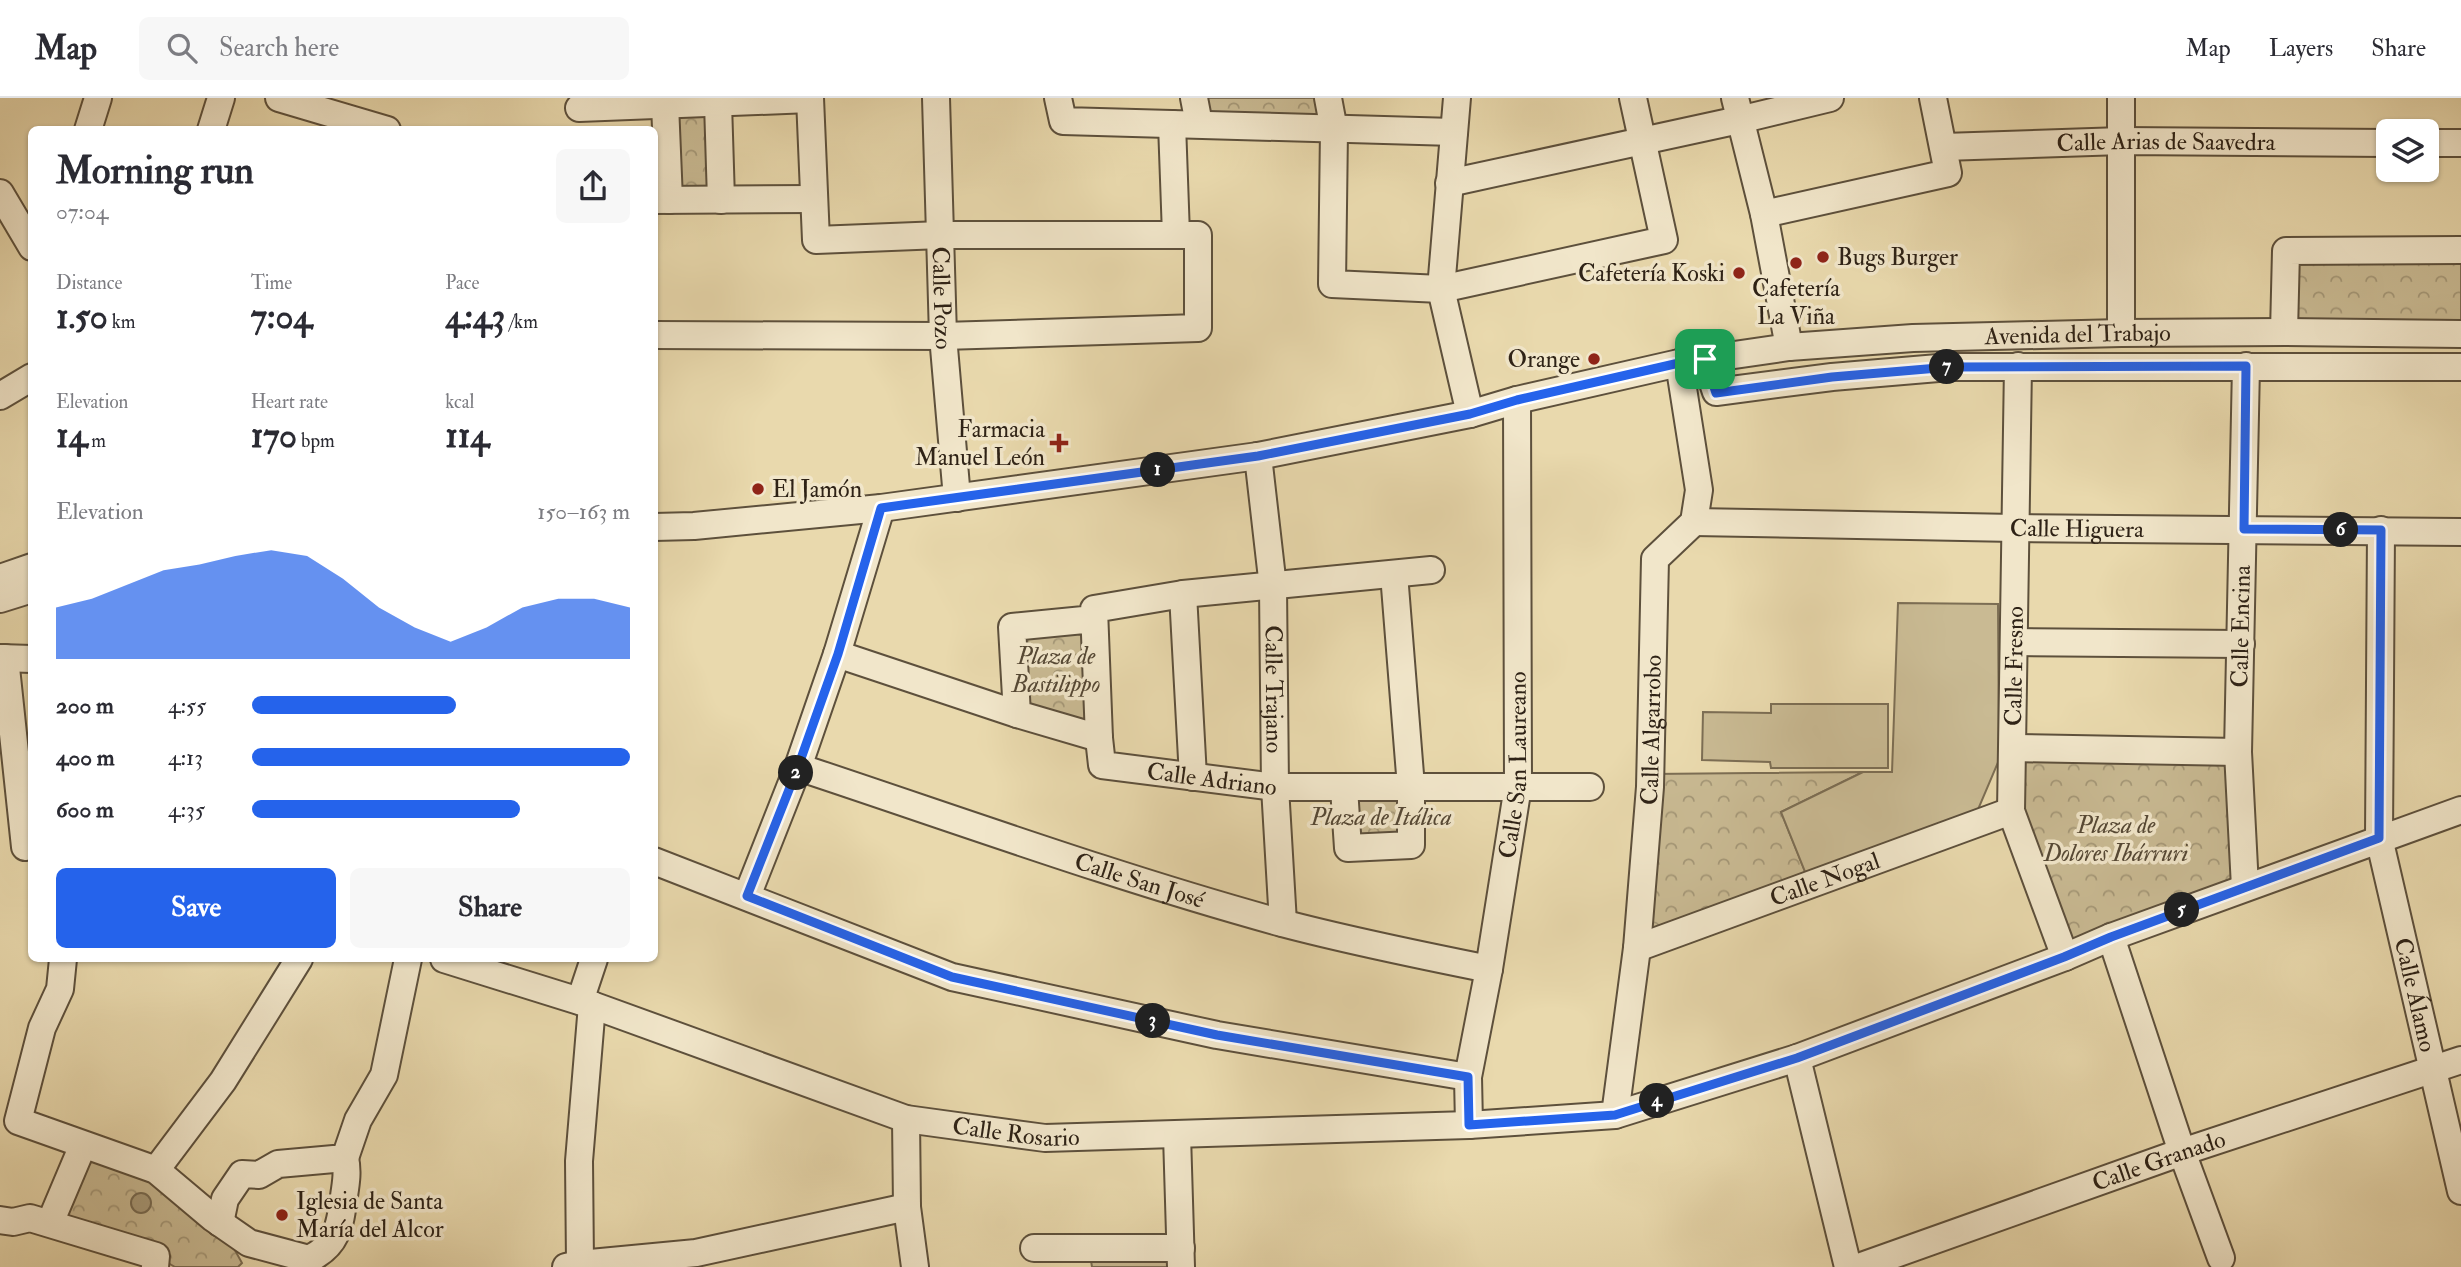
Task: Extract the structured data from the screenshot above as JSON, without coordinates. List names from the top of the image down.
{
  "streets": {
    "street": [
      "Calle Arias de Saavedra",
      "Calle Pozo",
      "Avenida del Trabajo",
      "Calle Higuera",
      "Calle Encina",
      "Calle Fresno",
      "Calle Trajano",
      "Calle Algarrobo",
      "Calle San Laureano",
      "Calle Adriano",
      "Calle Nogal",
      "Calle San José",
      "Calle Álamo",
      "Calle Rosario",
      "Calle Granado"
    ]
  },
  "crossings": [
    ["Calle Pozo", "Avenida del Trabajo"],
    ["Avenida del Trabajo", "Calle Encina"],
    ["Avenida del Trabajo", "Calle Fresno"],
    ["Avenida del Trabajo", "Calle Trajano"],
    ["Avenida del Trabajo", "Calle San Laureano"],
    ["Calle Higuera", "Calle Encina"],
    ["Calle Higuera", "Calle Fresno"],
    ["Calle Higuera", "Calle Algarrobo"],
    ["Calle Higuera", "Calle Álamo"],
    ["Calle Encina", "Calle Rosario"],
    ["Calle Fresno", "Calle Nogal"],
    ["Calle Fresno", "Calle Rosario"],
    ["Calle Trajano", "Calle Adriano"],
    ["Calle Trajano", "Calle San José"],
    ["Calle Algarrobo", "Calle Nogal"],
    ["Calle Algarrobo", "Calle Rosario"],
    ["Calle San Laureano", "Calle Adriano"],
    ["Calle San Laureano", "Calle San José"],
    ["Calle San Laureano", "Calle Rosario"],
    ["Calle Álamo", "Calle Rosario"],
    ["Calle Álamo", "Calle Granado"]
  ],
  "parks": ["Plaza de Bastilippo", "Plaza de Itálica", "Plaza de Dolores Ibárruri"],
  "places": {
    "other": [
      "Bugs Burger",
      "Cafetería La Viña",
      "Cafetería Koski",
      "Orange",
      "El Jamón",
      "Iglesia de Santa María del Alcor"
    ],
    "health": ["Farmacia Manuel León"]
  },
  "page": {
    "header": "Map",
    "search": "Search here",
    "nav": ["Map", "Layers", "Share"],
    "heading": ["Morning run", "07:04"],
    "stats": [
      ["Distance", "1.50 km"],
      ["Time", "7:04"],
      ["Pace", "4:43 /km"],
      ["Elevation", "14 m"],
      ["Heart rate", "170 bpm"],
      ["kcal", "114"]
    ],
    "pins": [
      "7",
      "1",
      "6",
      "2",
      "5",
      "3",
      "4"
    ],
    "chart": ["Elevation", "150–163 m"],
    "list": [
      {
        "name": "200 m",
        "note": "4:55"
      },
      {
        "name": "400 m",
        "note": "4:13"
      },
      {
        "name": "600 m",
        "note": "4:35"
      }
    ],
    "buttons": ["Save", "Share"]
  }
}
